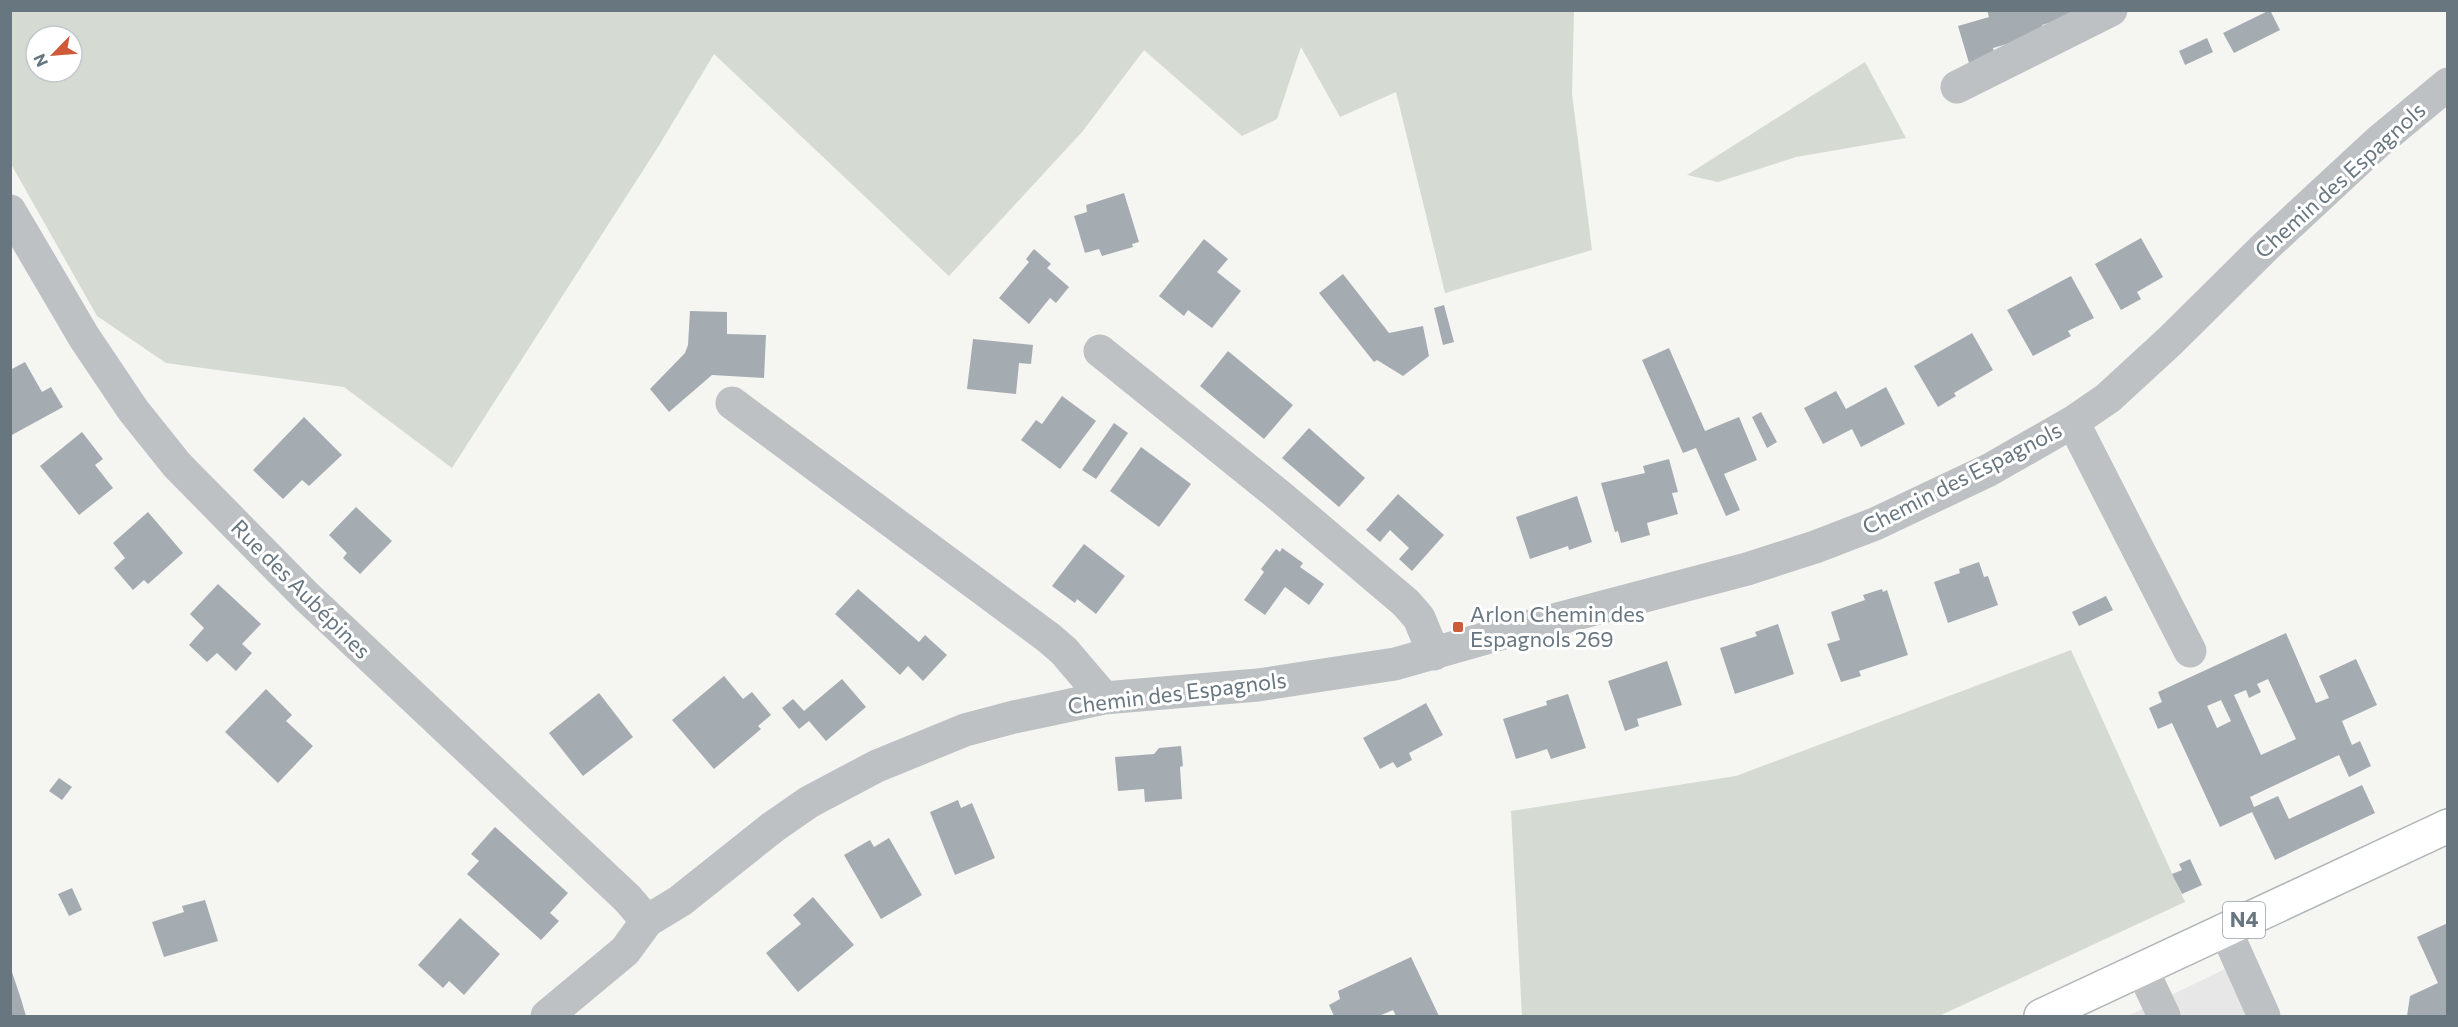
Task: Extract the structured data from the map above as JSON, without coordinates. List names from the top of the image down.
{
  "streets": {
    "main road": ["N4"],
    "street": ["Chemin des Espagnols", "Rue des Aubépines"]
  },
  "crossings": [
    ["Chemin des Espagnols", "Rue des Aubépines"]
  ],
  "places": {
    "transit": ["Arlon Chemin des Espagnols 269"]
  },
  "north": "bottom left"
}
